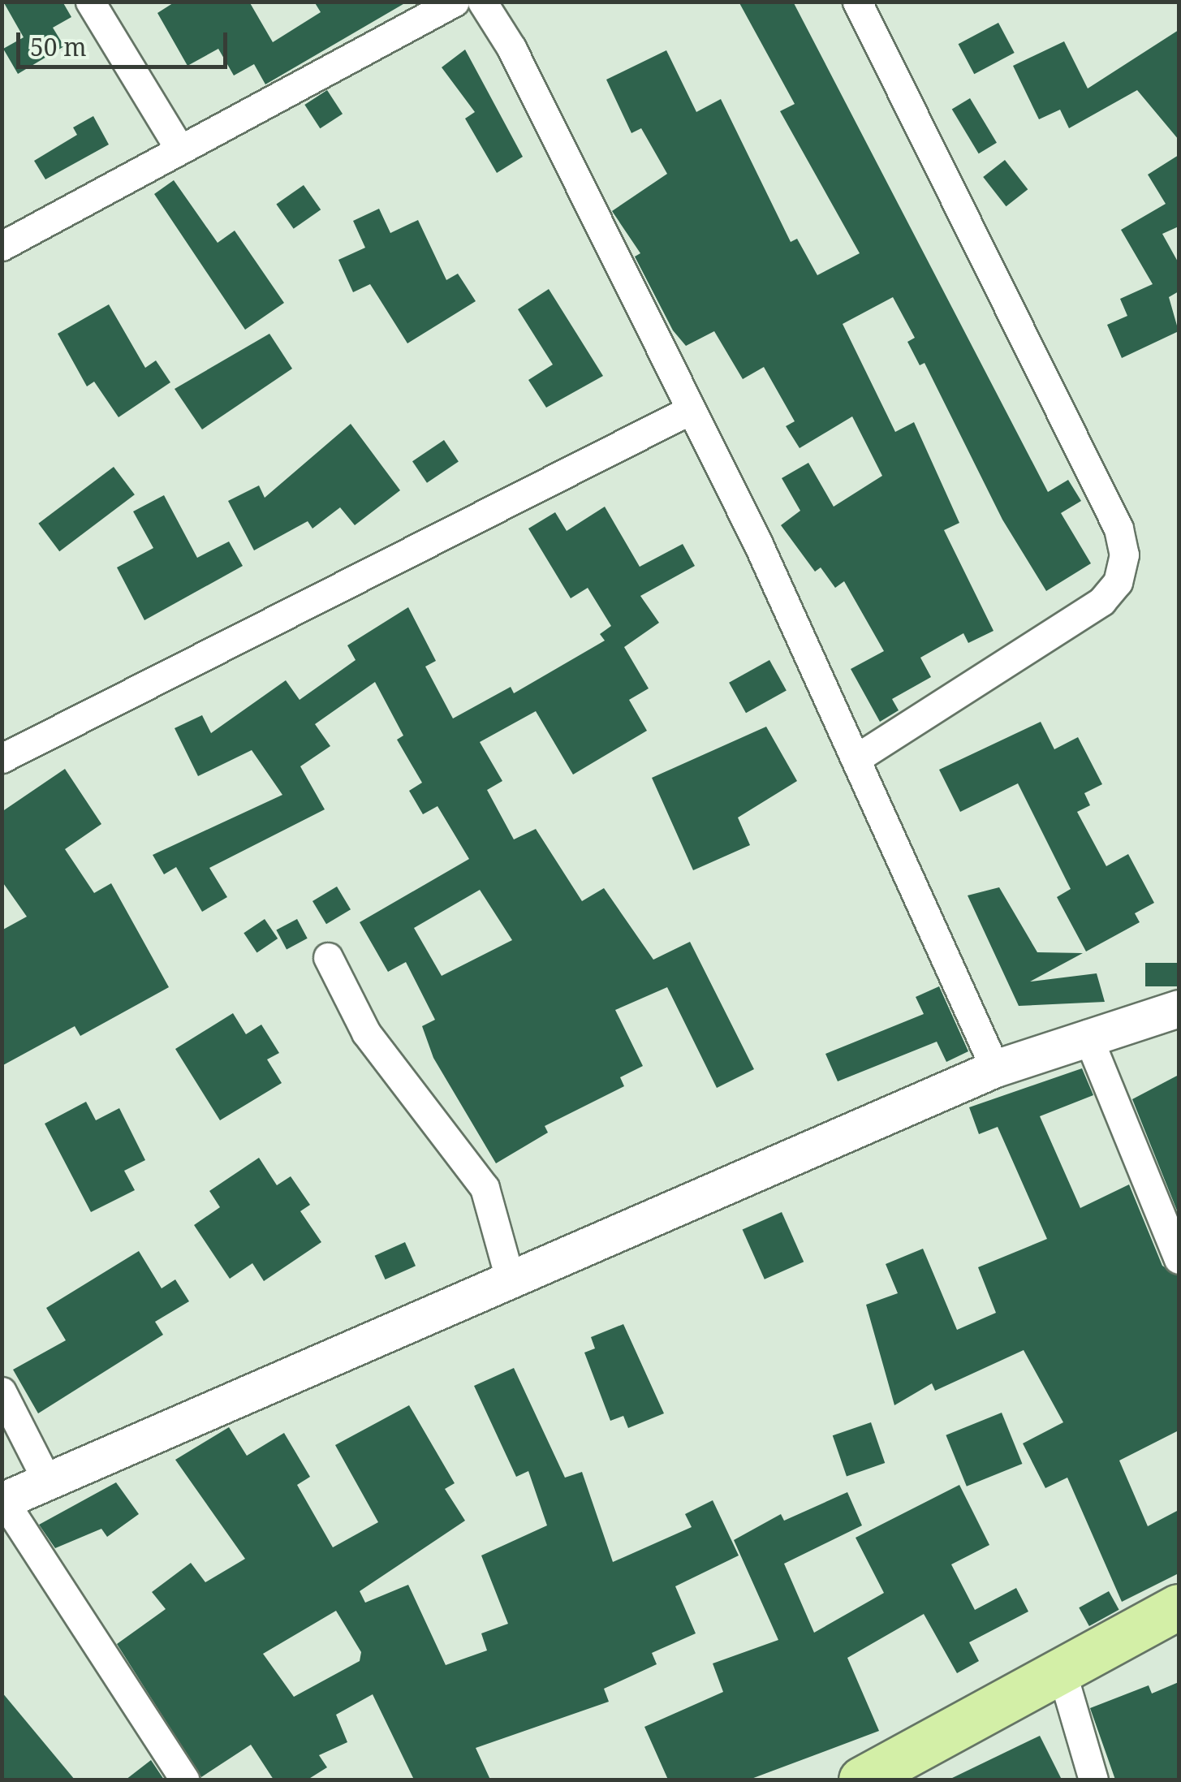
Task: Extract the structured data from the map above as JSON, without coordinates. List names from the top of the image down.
{
  "scale_bar": "50 m"
}
